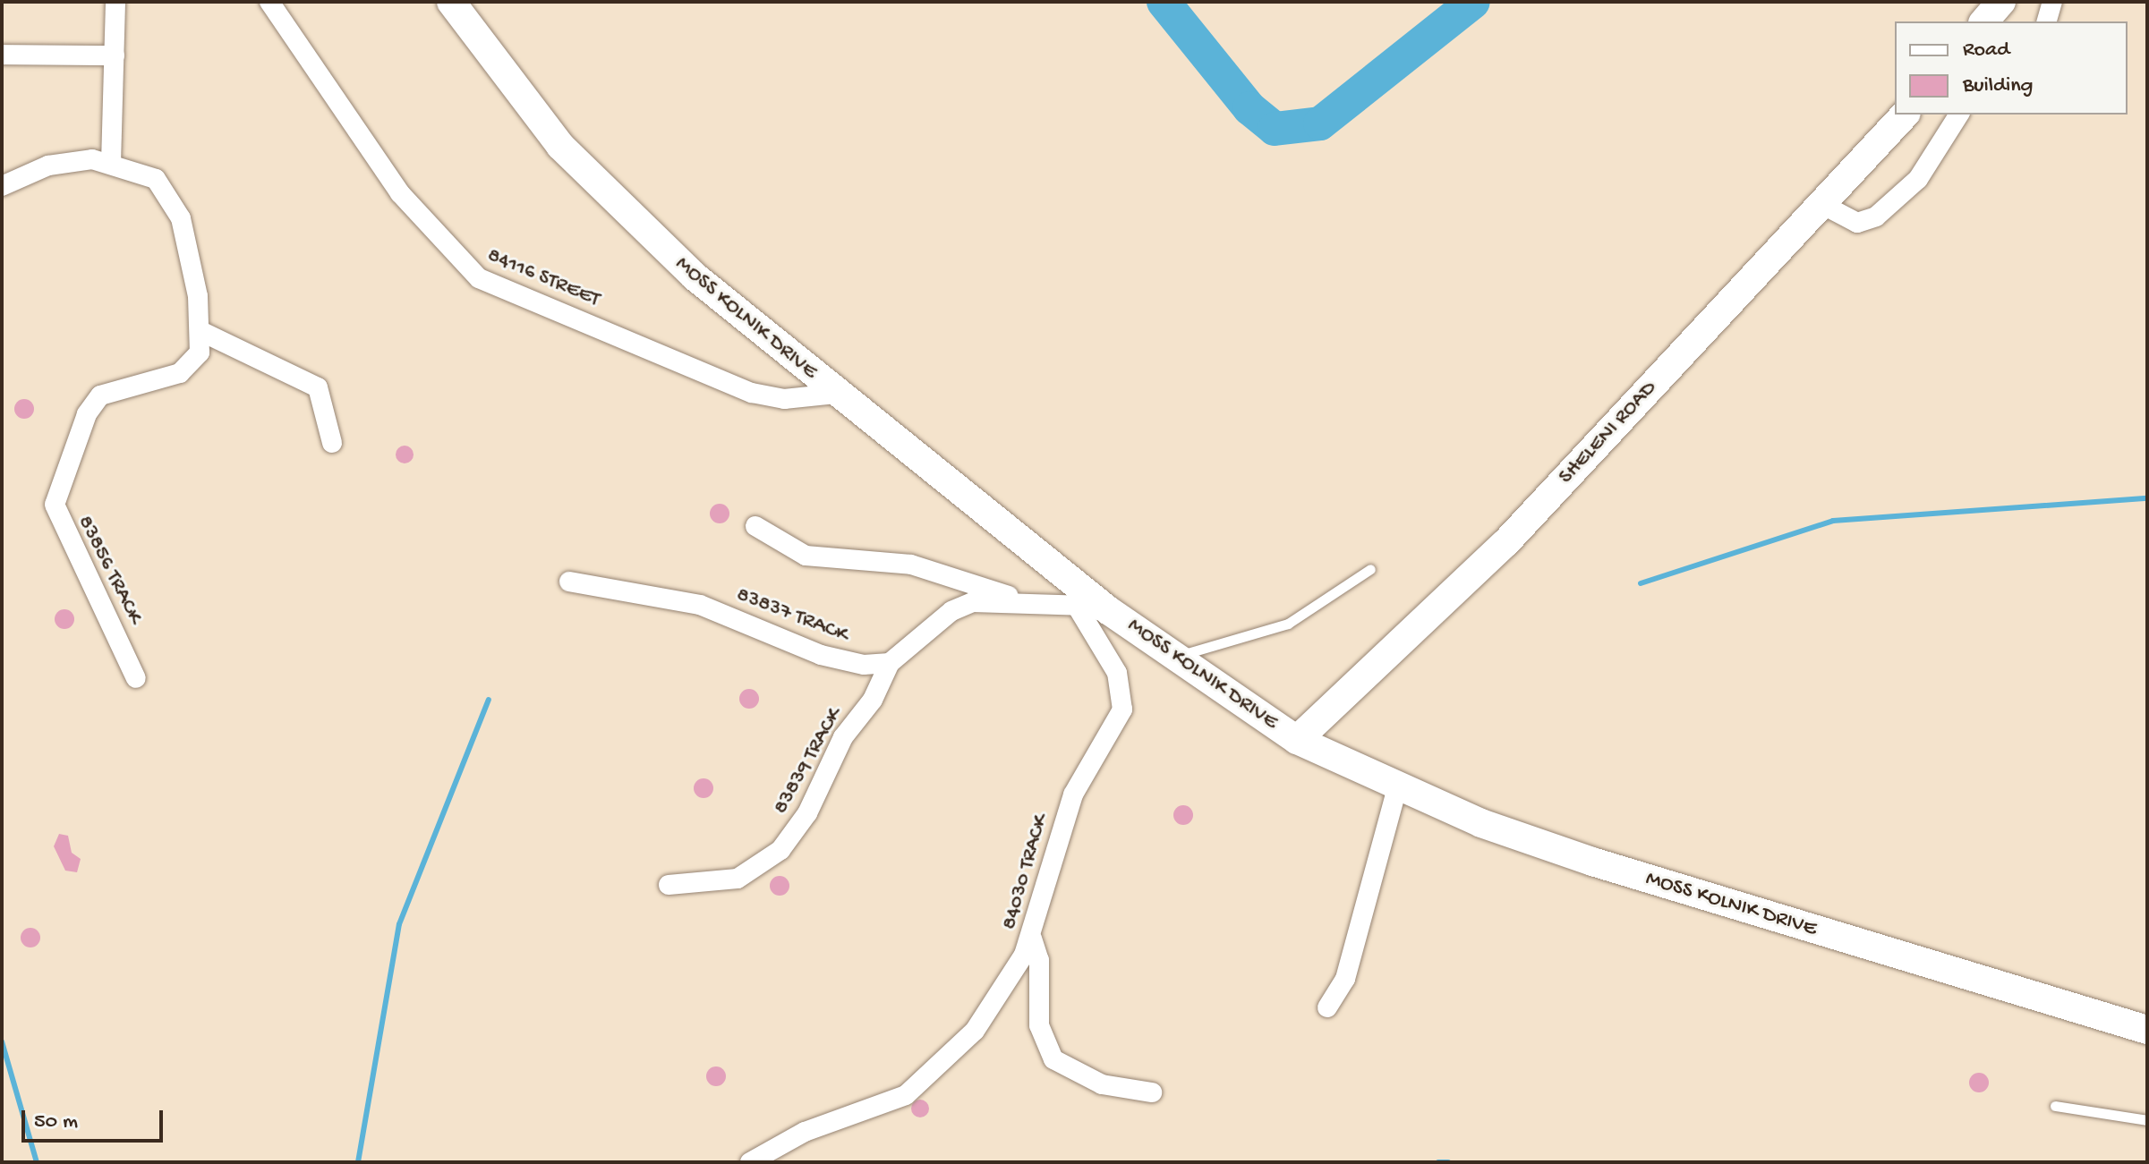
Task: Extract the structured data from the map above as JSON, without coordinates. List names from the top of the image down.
{
  "streets": {
    "main road": ["MOSS KOLNIK DRIVE", "SHELENI ROAD"],
    "street": [
      "84116 STREET",
      "83856 TRACK",
      "83837 TRACK",
      "83839 TRACK",
      "84030 TRACK"
    ]
  },
  "crossings": [
    ["84116 STREET", "MOSS KOLNIK DRIVE"],
    ["MOSS KOLNIK DRIVE", "SHELENI ROAD"],
    ["83837 TRACK", "83839 TRACK"]
  ],
  "legend": ["Road", "Building"],
  "scale_bar": "50 m"
}
